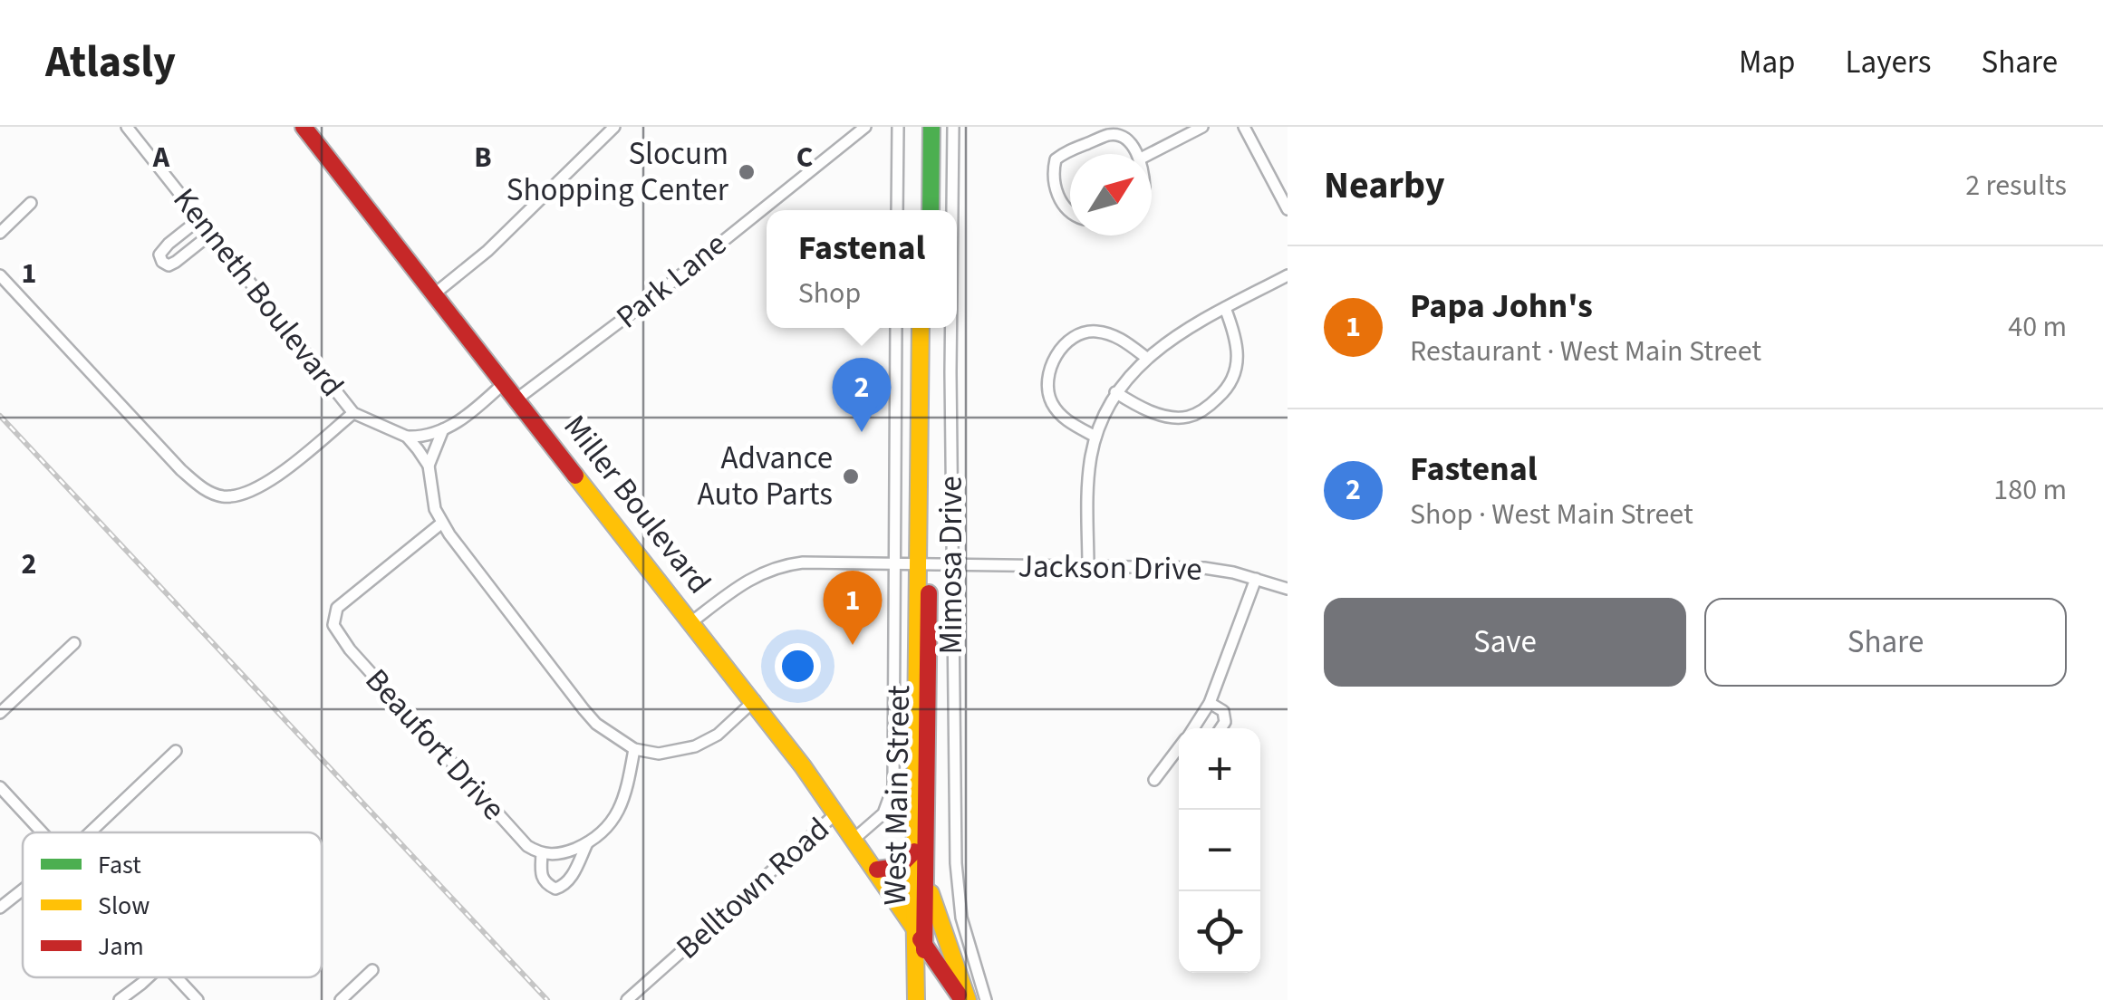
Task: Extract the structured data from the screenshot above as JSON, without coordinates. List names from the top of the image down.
{
  "streets": {
    "main road": ["Miller Boulevard", "West Main Street"],
    "street": [
      "Park Lane",
      "Kenneth Boulevard",
      "Mimosa Drive",
      "Jackson Drive",
      "Beaufort Drive",
      "Belltown Road"
    ]
  },
  "crossings": [
    ["Park Lane", "Miller Boulevard"],
    ["Kenneth Boulevard", "Beaufort Drive"],
    ["Miller Boulevard", "Jackson Drive"],
    ["Miller Boulevard", "West Main Street"],
    ["Miller Boulevard", "Belltown Road"],
    ["Mimosa Drive", "Jackson Drive"],
    ["Jackson Drive", "West Main Street"]
  ],
  "places": ["Slocum Shopping Center", "Advance Auto Parts"],
  "legend": ["Fast", "Slow", "Jam"],
  "north": "top right",
  "page": {
    "header": "Atlasly",
    "nav": ["Map", "Layers", "Share"],
    "heading": ["Nearby", "2 results"],
    "popup": ["Fastenal", "Shop"],
    "list": [
      {
        "mark": "1",
        "name": "Papa John's",
        "note": "Restaurant · West Main Street",
        "value": "40 m"
      },
      {
        "mark": "2",
        "name": "Fastenal",
        "note": "Shop · West Main Street",
        "value": "180 m"
      }
    ],
    "pins": ["2", "1"],
    "buttons": ["Save", "Share"],
    "map_buttons": ["+", "−"]
  },
  "grid": {
    "columns": ["A", "B", "C"],
    "rows": ["1", "2"]
  }
}
